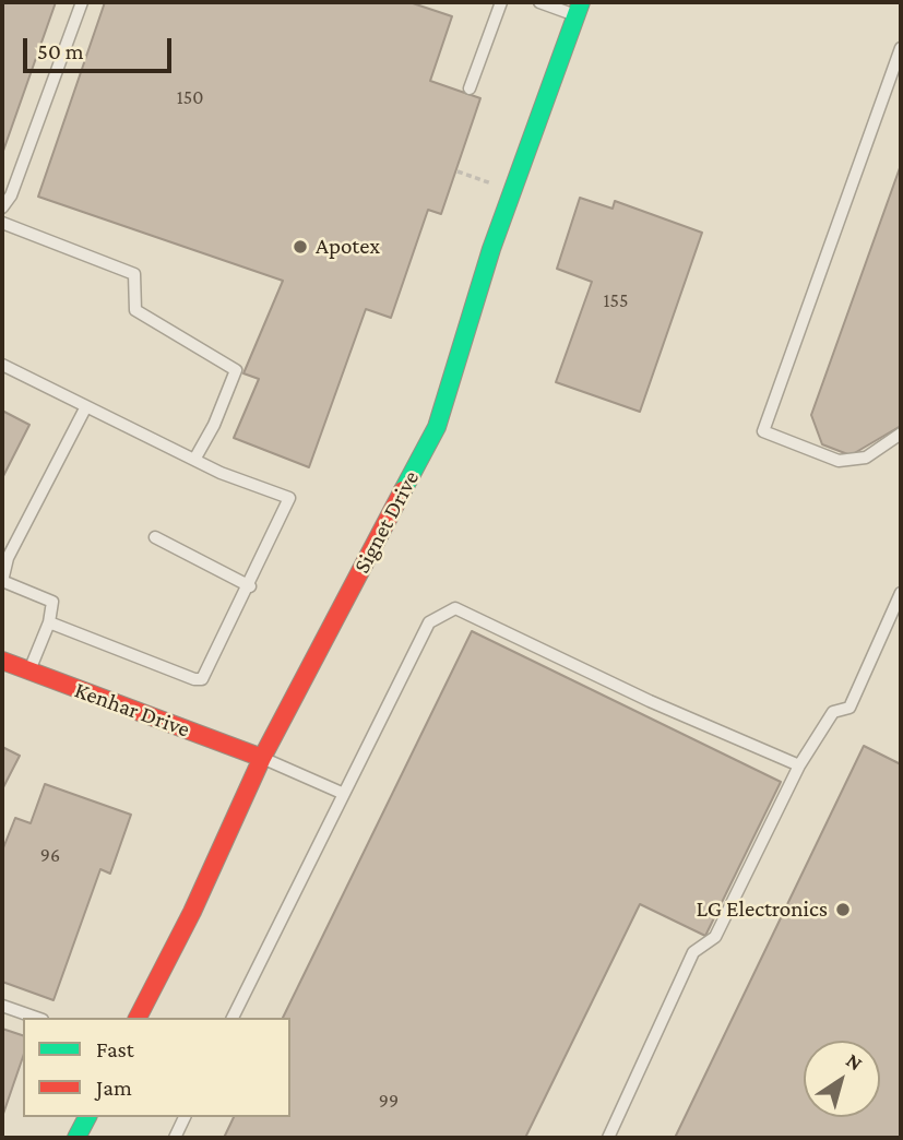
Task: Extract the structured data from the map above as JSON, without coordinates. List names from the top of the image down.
{
  "streets": {
    "street": ["Signet Drive", "Kenhar Drive"]
  },
  "crossings": [
    ["Signet Drive", "Kenhar Drive"]
  ],
  "places": ["Apotex", "LG Electronics"],
  "house_numbers": [
    "150",
    "155",
    "96",
    "99"
  ],
  "legend": ["Fast", "Jam"],
  "scale_bar": "50 m",
  "north": "top right"
}
